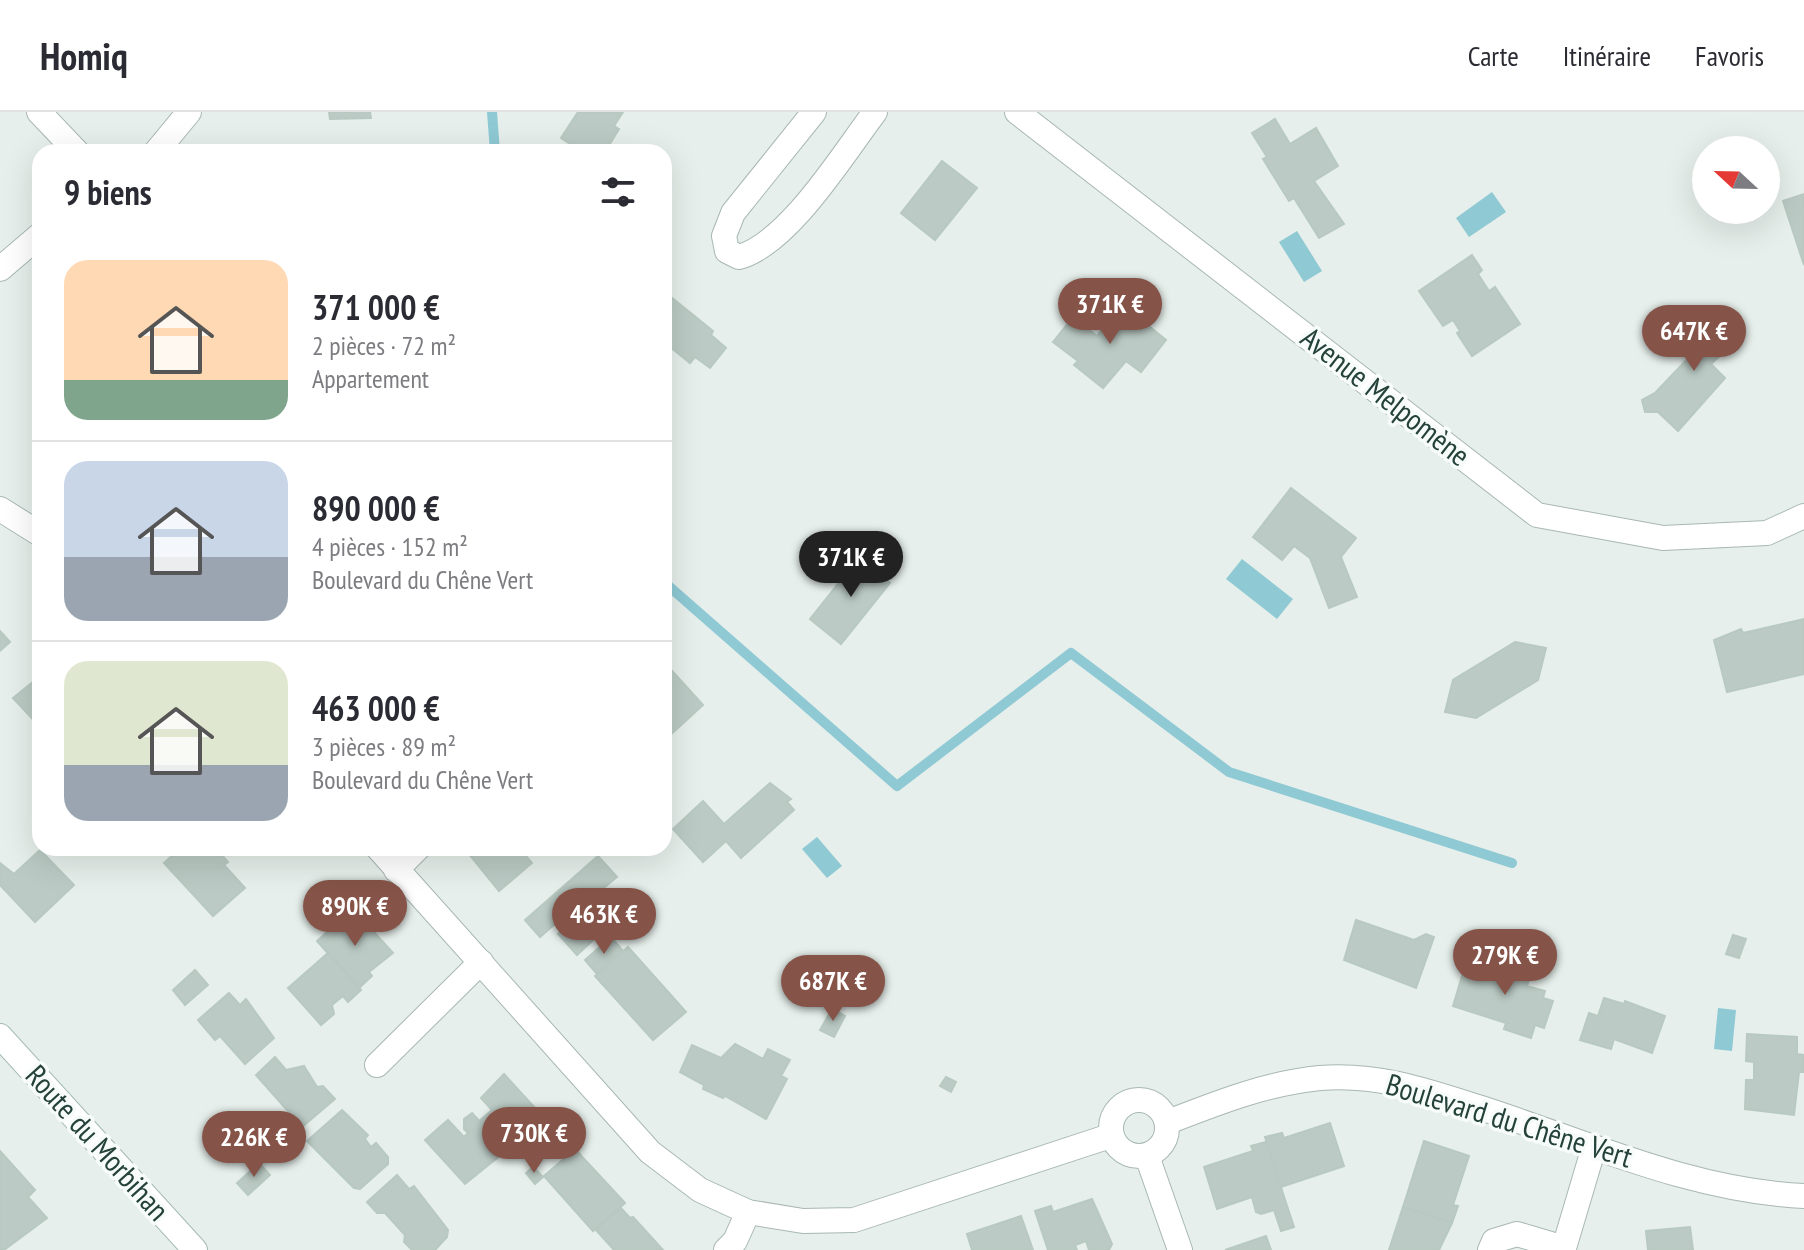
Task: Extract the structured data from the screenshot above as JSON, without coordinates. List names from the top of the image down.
{
  "streets": {
    "street": ["Avenue Melpomène", "Boulevard du Chêne Vert", "Route du Morbihan"]
  },
  "north": "left",
  "page": {
    "header": "Homiq",
    "nav": ["Carte", "Itinéraire", "Favoris"],
    "heading": "9 biens",
    "list": [
      {
        "name": "371 000 €",
        "note": "2 pièces · 72 m² · Appartement"
      },
      {
        "name": "890 000 €",
        "note": "4 pièces · 152 m² · Boulevard du Chêne Vert"
      },
      {
        "name": "463 000 €",
        "note": "3 pièces · 89 m² · Boulevard du Chêne Vert"
      }
    ],
    "price": [
      "371K €",
      "647K €",
      "371K €",
      "890K €",
      "463K €",
      "279K €",
      "687K €",
      "730K €",
      "226K €"
    ]
  }
}
